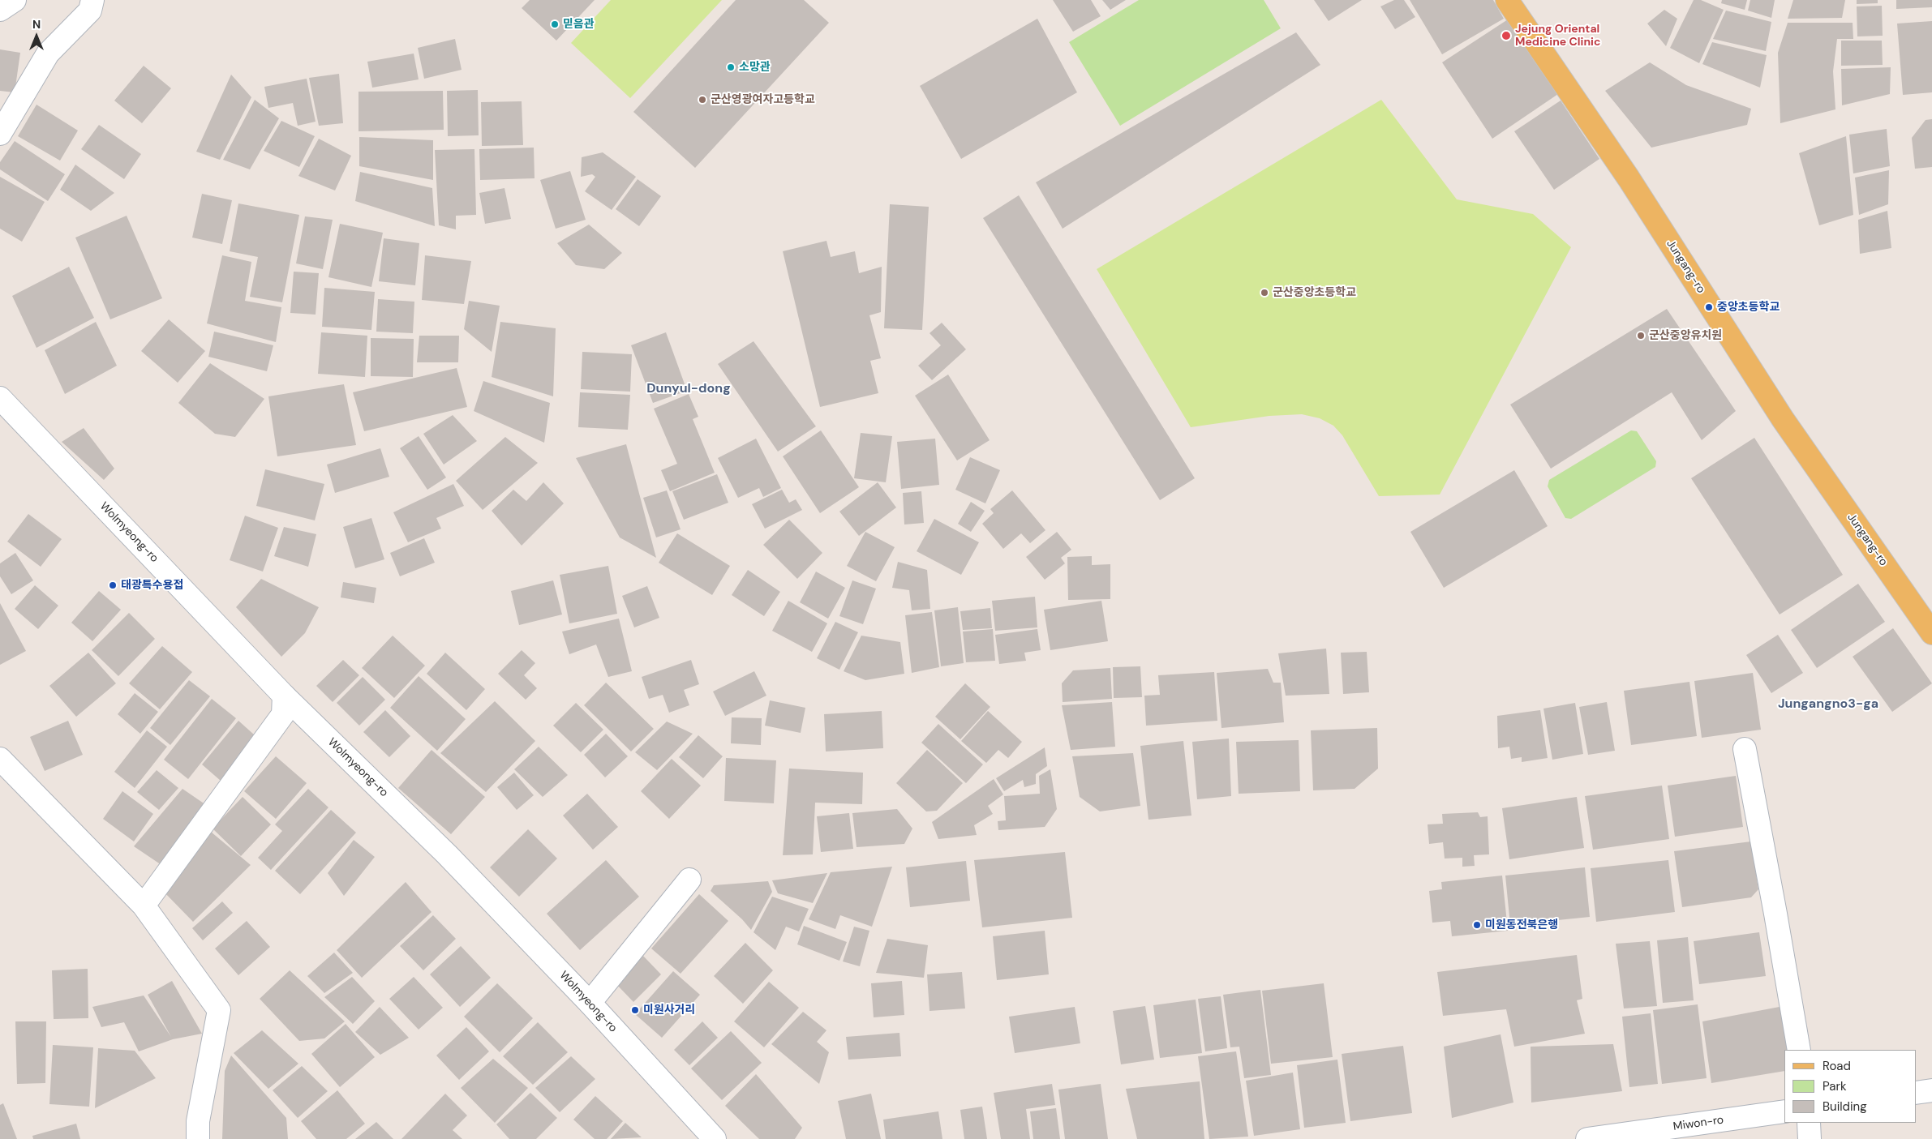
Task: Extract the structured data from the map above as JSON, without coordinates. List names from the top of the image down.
{
  "streets": {
    "main road": ["Jungang-ro"],
    "street": ["Wolmyeong-ro", "Miwon-ro"]
  },
  "districts": ["Dunyul-dong", "Jungangno3-ga"],
  "places": [
    "믿음관",
    "Jejung Oriental Medicine Clinic",
    "소망관",
    "군산영광여자고등학교",
    "군산중앙초등학교",
    "중앙초등학교",
    "군산중앙유치원",
    "태광특수용접",
    "미원동전북은행",
    "미원사거리"
  ],
  "legend": ["Road", "Park", "Building"],
  "north": "top"
}
